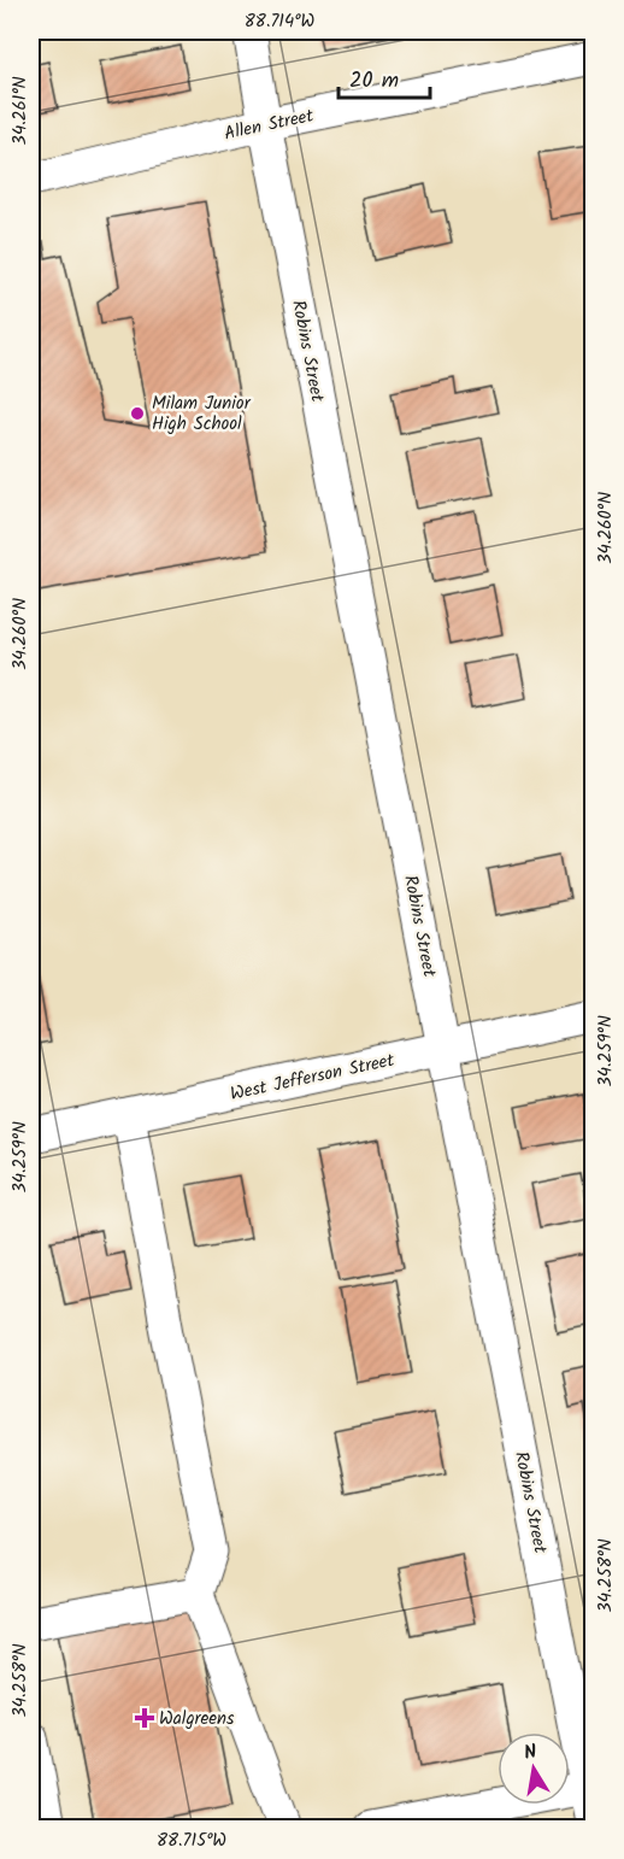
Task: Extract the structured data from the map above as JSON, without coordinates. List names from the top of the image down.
{
  "streets": {
    "street": ["Allen Street", "Robins Street", "West Jefferson Street"]
  },
  "crossings": [
    ["Allen Street", "Robins Street"],
    ["Robins Street", "West Jefferson Street"]
  ],
  "places": {
    "other": ["Milam Junior High School"],
    "health": ["Walgreens"]
  },
  "scale_bar": "20 m",
  "north": "top",
  "coordinates": [
    "88.714°W",
    "34.261°N",
    "34.260°N",
    "34.259°N",
    "34.258°N",
    "88.715°W"
  ]
}
